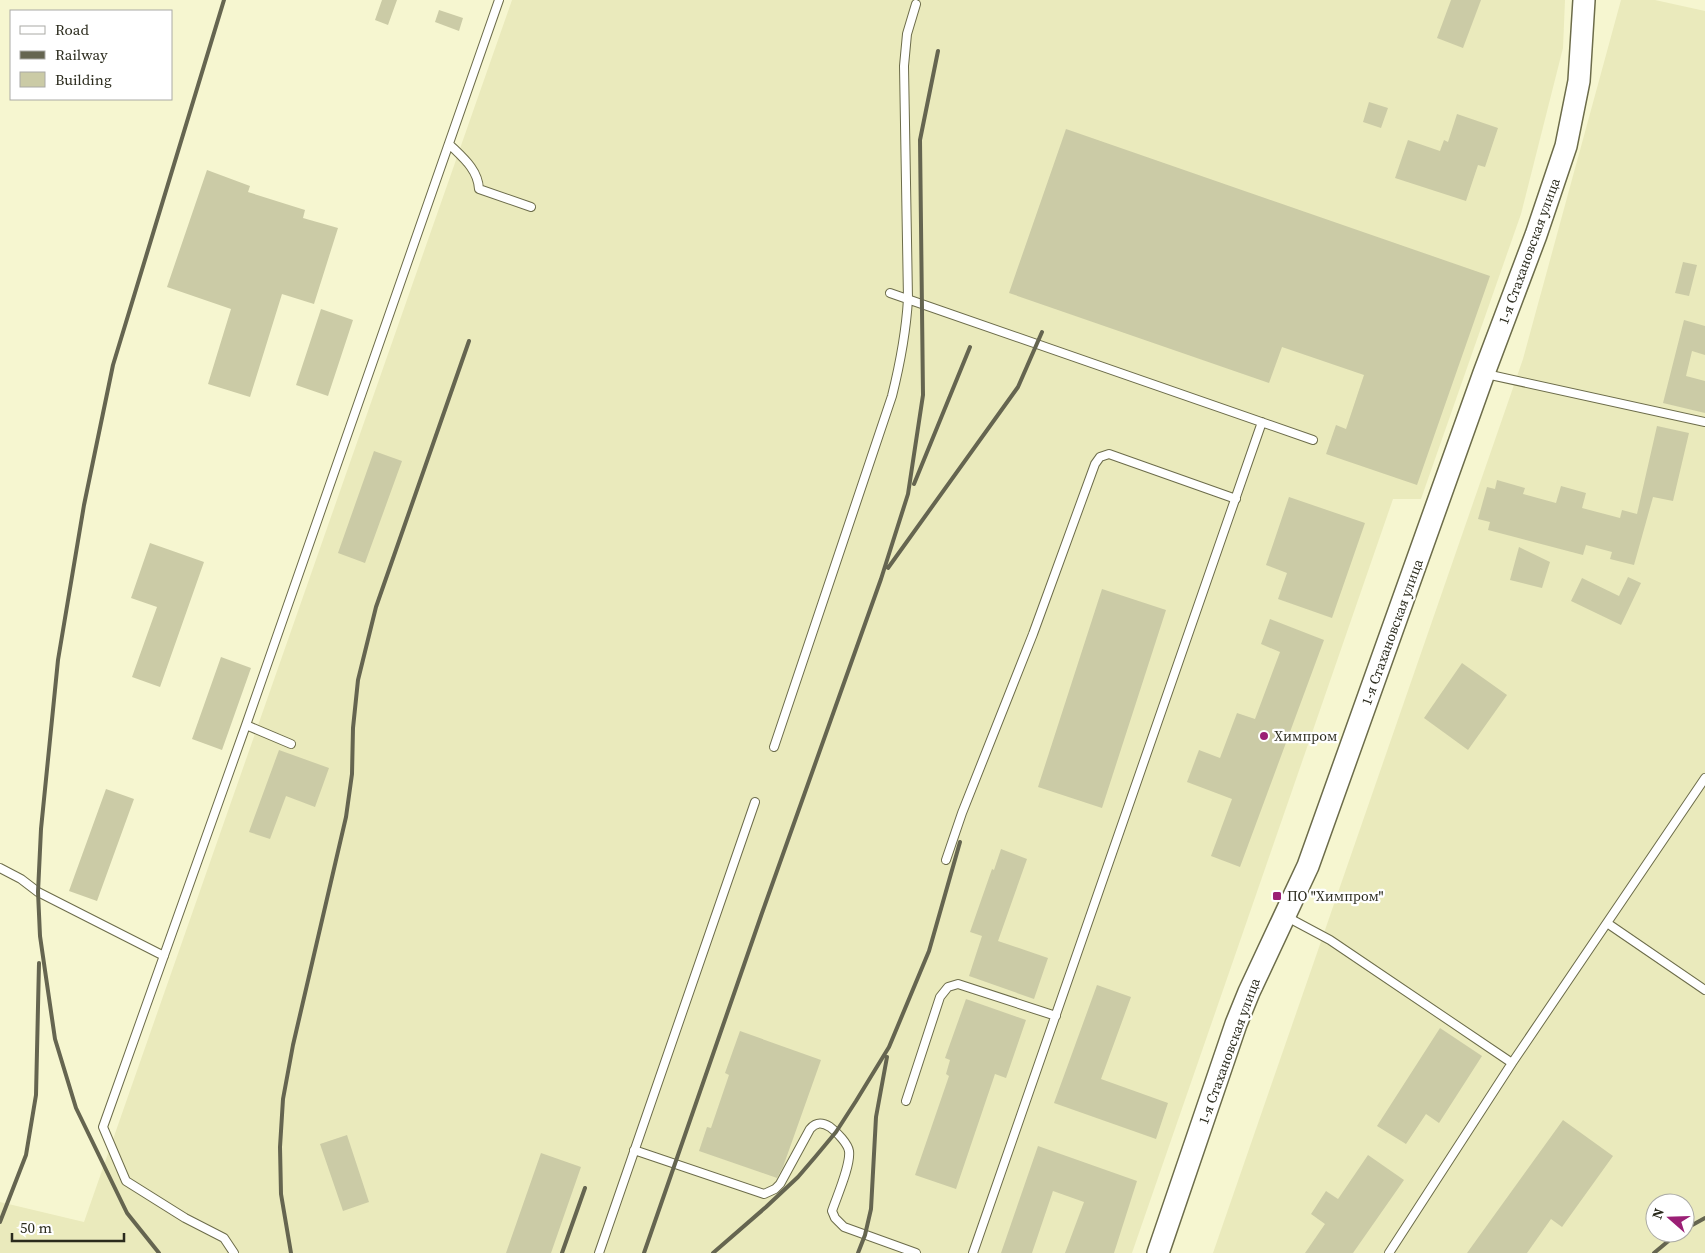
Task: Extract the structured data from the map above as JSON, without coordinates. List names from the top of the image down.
{
  "streets": {
    "main road": ["1-я Стахановская улица"]
  },
  "places": {
    "other": ["Химпром"],
    "transit": ["ПО \"Химпром\""]
  },
  "legend": ["Road", "Railway", "Building"],
  "scale_bar": "50 m",
  "north": "left"
}
